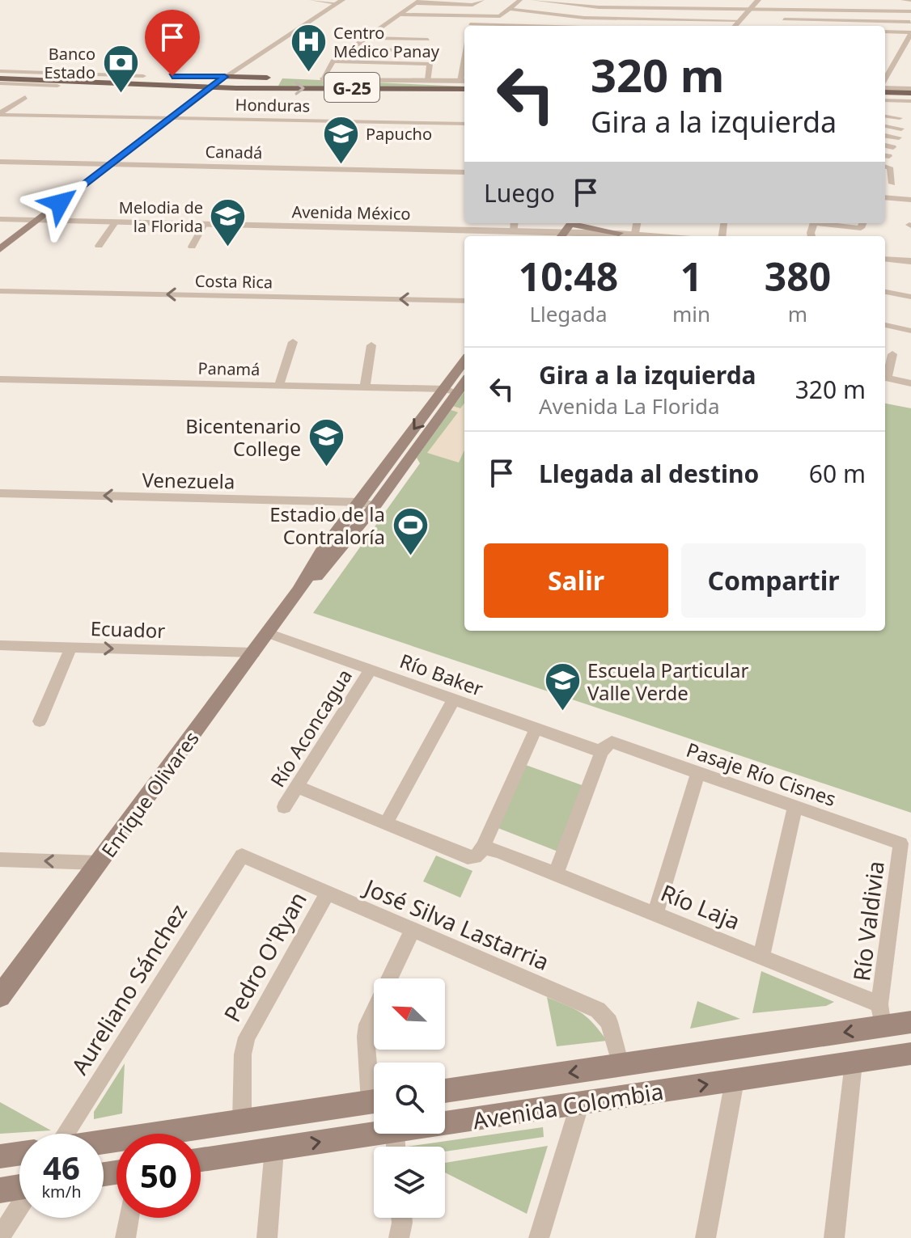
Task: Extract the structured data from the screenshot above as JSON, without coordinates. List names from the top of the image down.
{
  "streets": {
    "main road": ["G-25", "Enrique Olivares", "Avenida Colombia"],
    "street": [
      "Honduras",
      "Canadá",
      "Avenida México",
      "Costa Rica",
      "Panamá",
      "Venezuela",
      "Ecuador",
      "Río Baker",
      "Río Aconcagua",
      "Pasaje Río Cisnes",
      "Río Laja",
      "Río Valdivia",
      "José Silva Lastarria",
      "Pedro O'Ryan",
      "Aureliano Sánchez"
    ]
  },
  "crossings": [
    ["Panamá", "Enrique Olivares"],
    ["Venezuela", "Enrique Olivares"],
    ["Ecuador", "Enrique Olivares"],
    ["Río Baker", "Río Aconcagua"],
    ["Río Baker", "Pasaje Río Cisnes"],
    ["Río Baker", "Enrique Olivares"],
    ["Río Aconcagua", "Río Laja"],
    ["Pasaje Río Cisnes", "Río Valdivia"],
    ["Río Laja", "Río Valdivia"],
    ["Río Laja", "Avenida Colombia"],
    ["Río Valdivia", "Avenida Colombia"],
    ["José Silva Lastarria", "Pedro O'Ryan"],
    ["José Silva Lastarria", "Aureliano Sánchez"],
    ["José Silva Lastarria", "Avenida Colombia"]
  ],
  "one_way": ["Costa Rica", "Venezuela", "Ecuador"],
  "places": {
    "hospital": ["Centro Médico Panay"],
    "bank": ["Banco Estado"],
    "school or university": [
      "Papucho",
      "Melodia de la Florida",
      "Bicentenario College",
      "Escuela Particular Valle Verde"
    ],
    "sports": ["Estadio de la Contraloría"]
  },
  "north": "top left",
  "page": {
    "turn": ["320 m", "Gira a la izquierda"],
    "then": "Luego",
    "eta": [
      "10:48",
      "Llegada",
      "1",
      "min",
      "380",
      "m"
    ],
    "list": [
      {
        "name": "Gira a la izquierda",
        "note": "Avenida La Florida",
        "value": "320 m"
      },
      {
        "name": "Llegada al destino",
        "value": "60 m"
      }
    ],
    "buttons": ["Salir", "Compartir"],
    "speed": "46 km/h",
    "limit": "50"
  }
}
